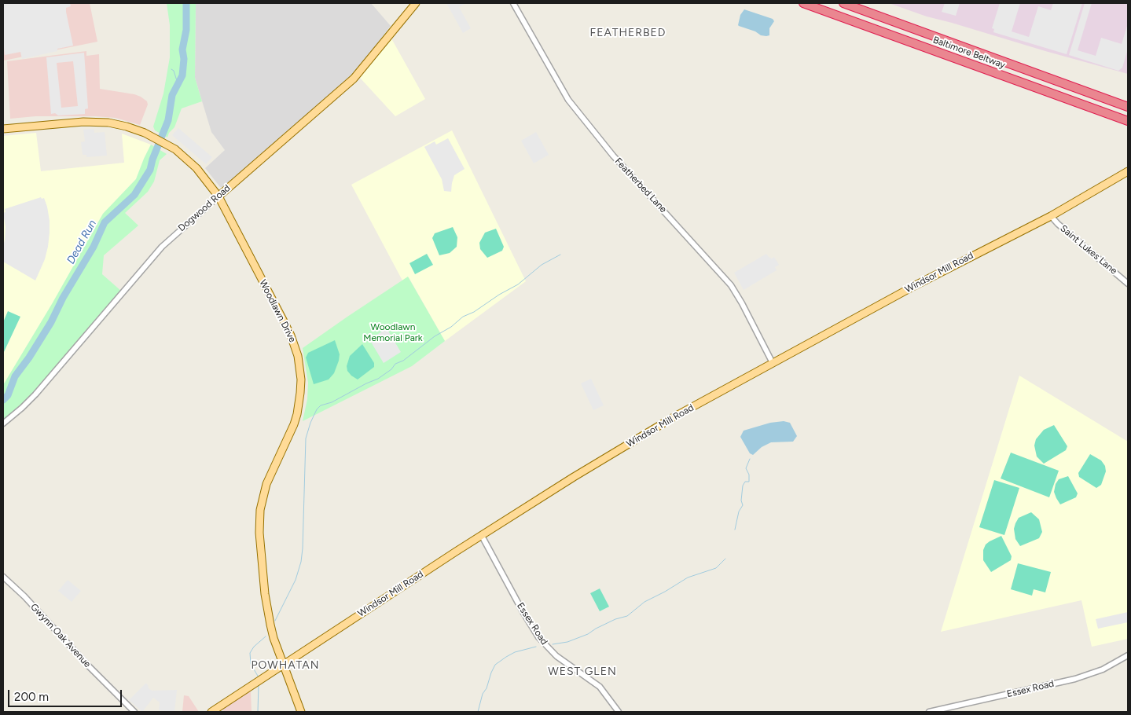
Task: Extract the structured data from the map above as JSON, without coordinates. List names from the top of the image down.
{
  "streets": {
    "highway": ["Baltimore Beltway"],
    "main road": ["Dogwood Road", "Windsor Mill Road", "Woodlawn Drive"],
    "street": [
      "Featherbed Lane",
      "Saint Lukes Lane",
      "Essex Road",
      "Gwynn Oak Avenue"
    ]
  },
  "crossings": [
    ["Featherbed Lane", "Windsor Mill Road"],
    ["Dogwood Road", "Woodlawn Drive"],
    ["Saint Lukes Lane", "Windsor Mill Road"],
    ["Windsor Mill Road", "Woodlawn Drive"],
    ["Windsor Mill Road", "Essex Road"]
  ],
  "districts": ["FEATHERBED", "POWHATAN", "WEST GLEN"],
  "water": ["Dead Run"],
  "parks": ["Woodlawn Memorial Park"],
  "scale_bar": "200 m"
}
